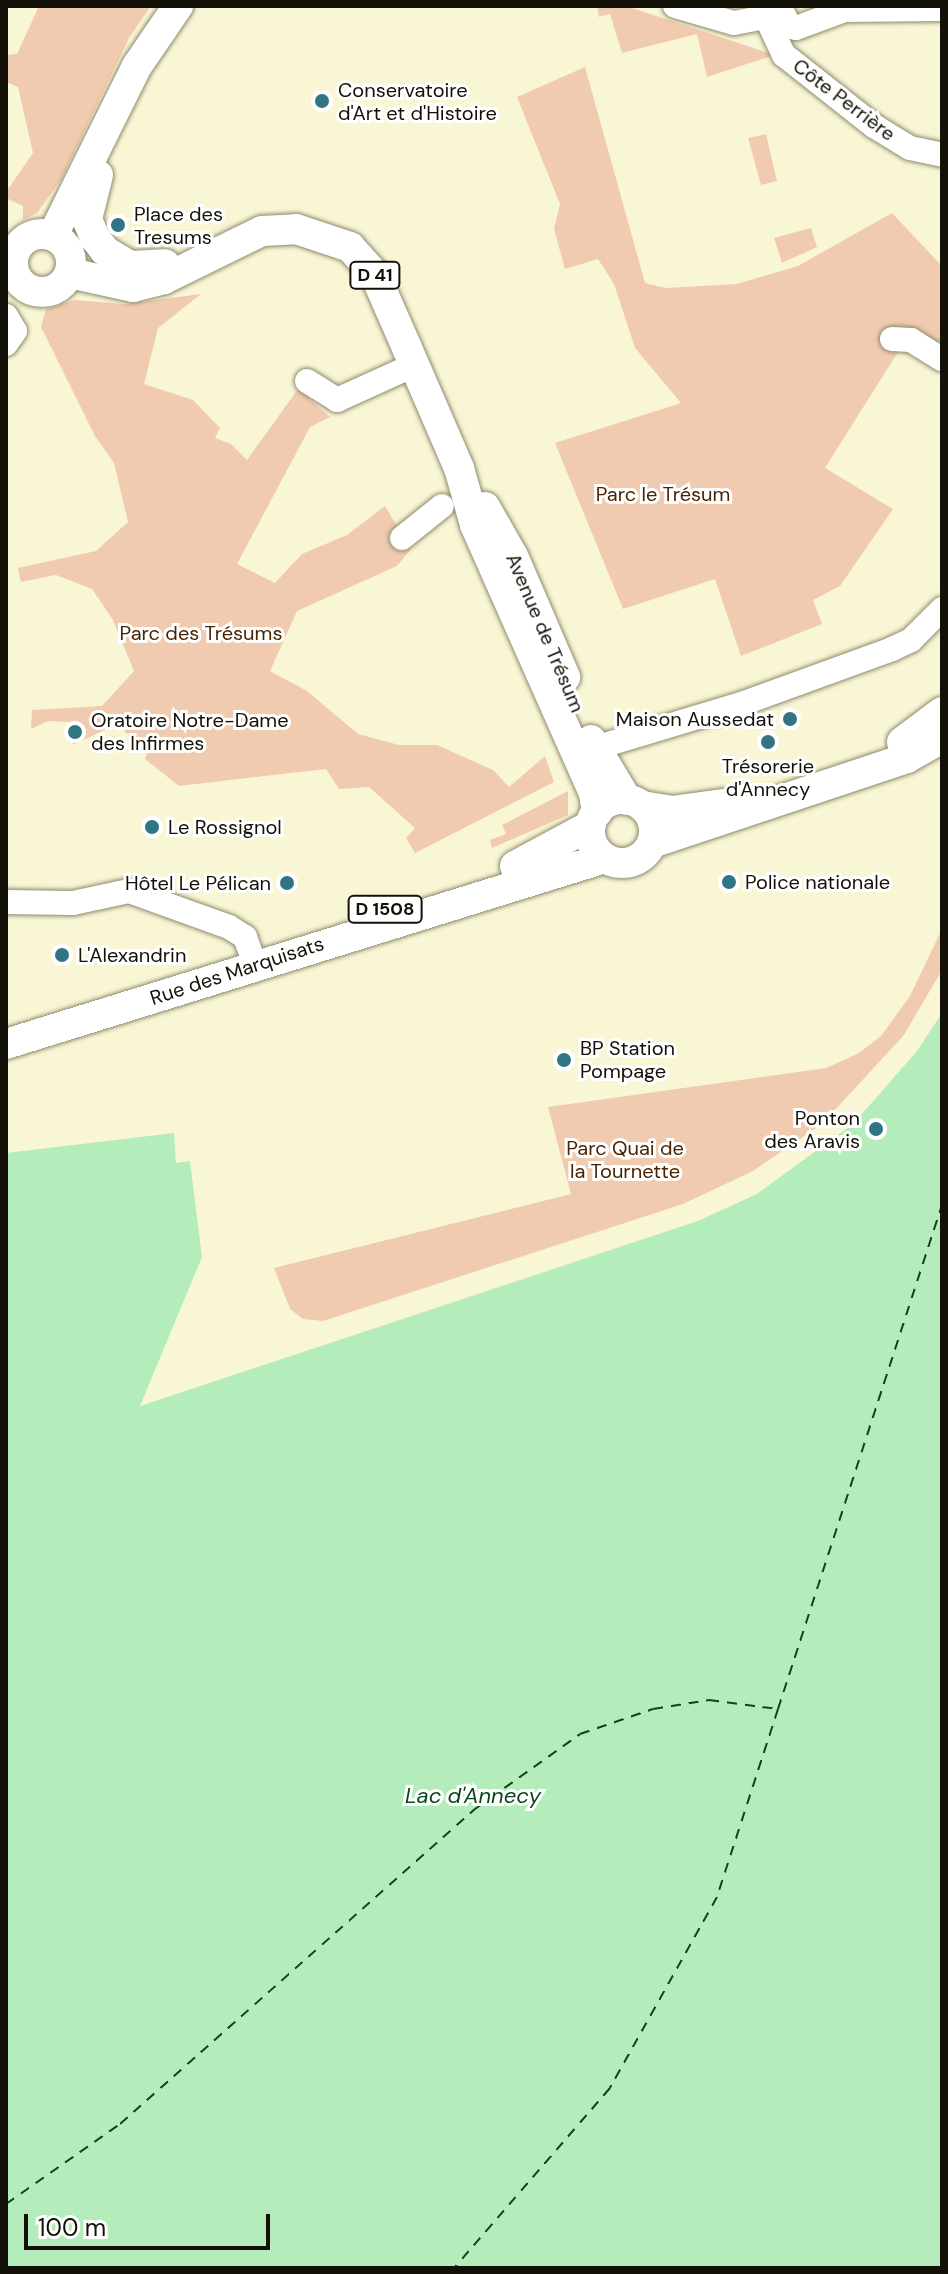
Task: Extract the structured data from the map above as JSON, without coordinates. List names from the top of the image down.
{
  "streets": {
    "main road": [
      "D 41",
      "Avenue de Trésum",
      "D 1508",
      "Rue des Marquisats"
    ],
    "street": ["Côte Perrière"]
  },
  "crossings": [
    ["Avenue de Trésum", "Rue des Marquisats"]
  ],
  "water": ["Lac d'Annecy"],
  "parks": ["Parc le Trésum", "Parc des Trésums", "Parc Quai de la Tournette"],
  "places": [
    "Conservatoire d'Art et d'Histoire",
    "Place des Tresums",
    "Maison Aussedat",
    "Oratoire Notre-Dame des Infirmes",
    "Trésorerie d'Annecy",
    "Le Rossignol",
    "Police nationale",
    "Hôtel Le Pélican",
    "L'Alexandrin",
    "BP Station Pompage",
    "Ponton des Aravis"
  ],
  "scale_bar": "100 m"
}
